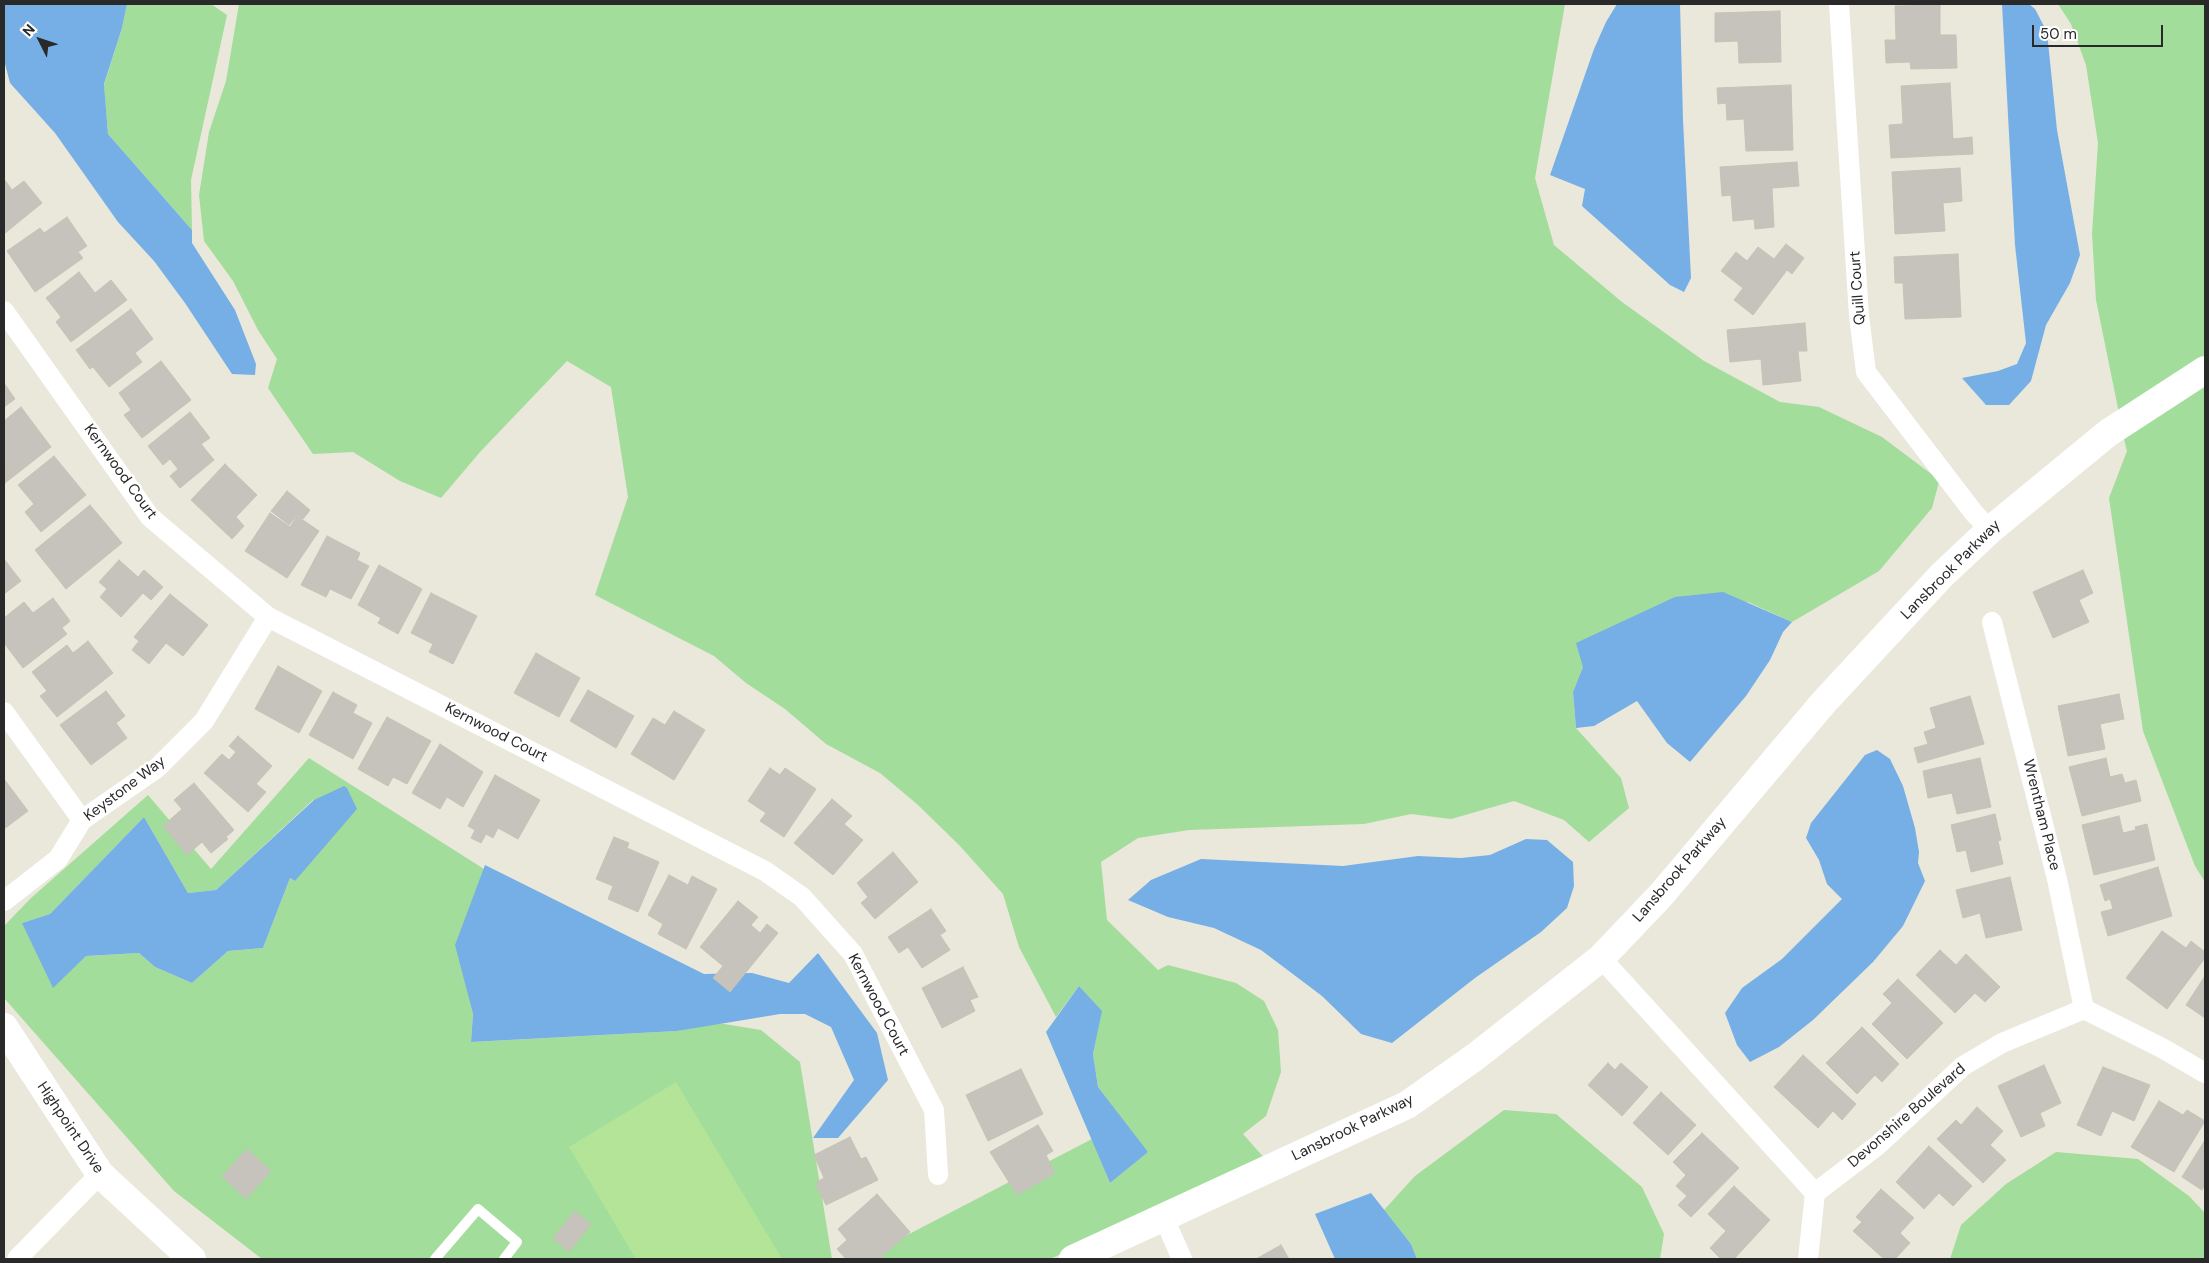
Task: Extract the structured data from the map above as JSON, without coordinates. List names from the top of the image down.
{
  "streets": {
    "street": [
      "Quill Court",
      "Kernwood Court",
      "Lansbrook Parkway",
      "Keystone Way",
      "Wrentham Place",
      "Devonshire Boulevard",
      "Highpoint Drive"
    ]
  },
  "crossings": [
    ["Quill Court", "Lansbrook Parkway"],
    ["Kernwood Court", "Keystone Way"],
    ["Wrentham Place", "Devonshire Boulevard"]
  ],
  "scale_bar": "50 m",
  "north": "top left"
}
